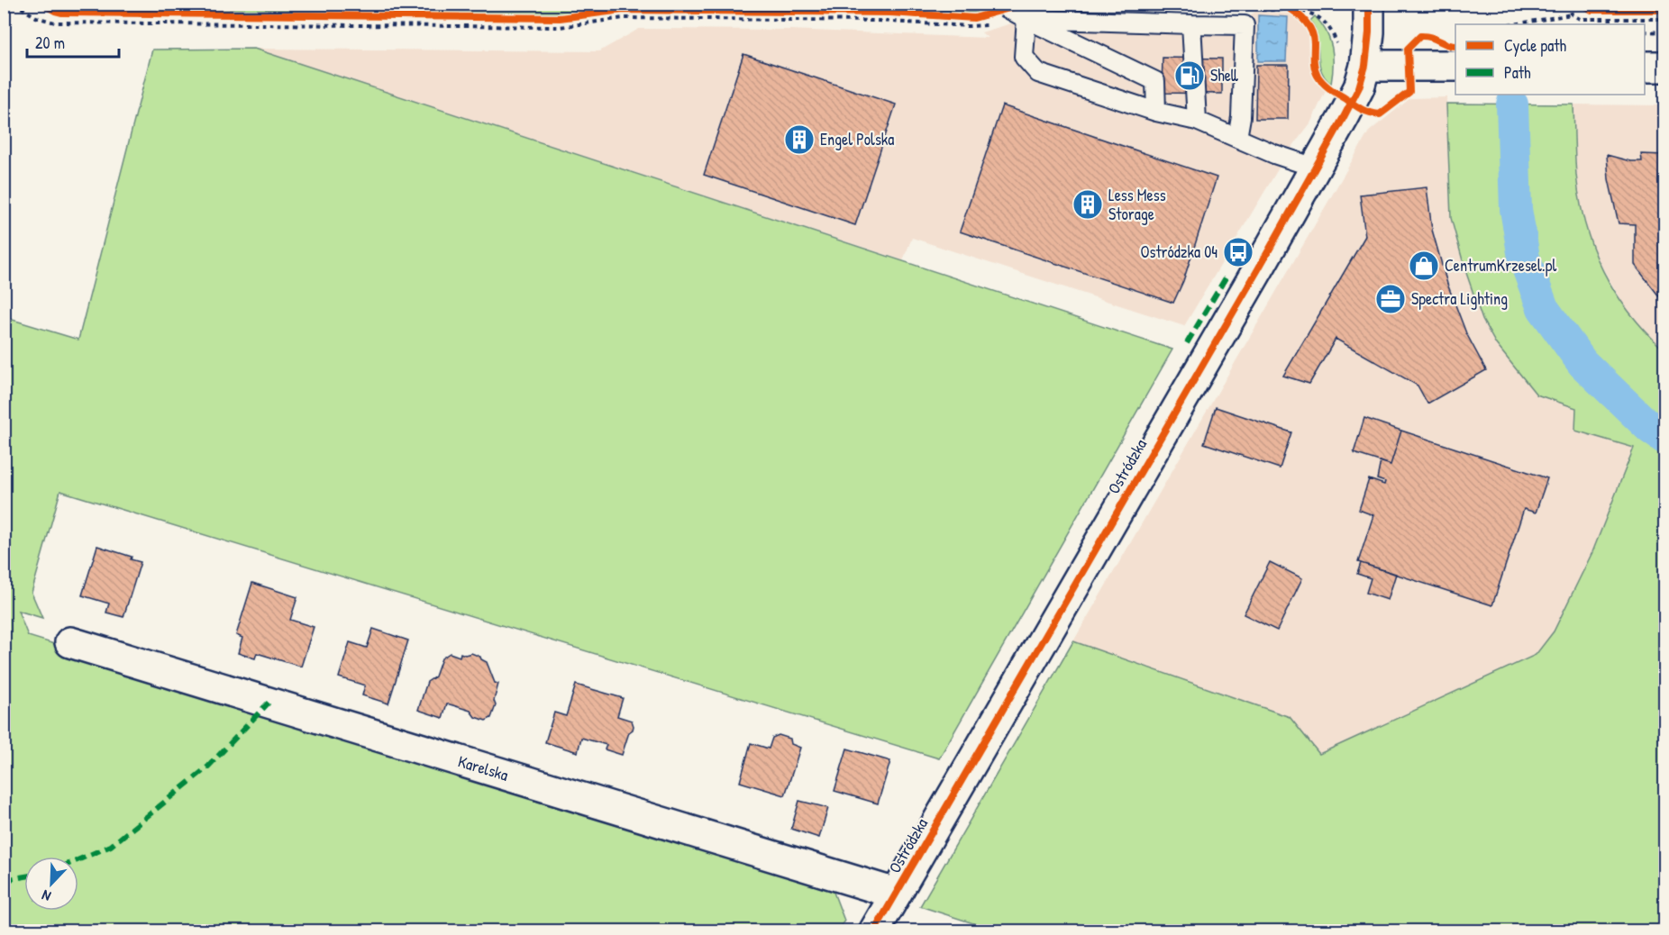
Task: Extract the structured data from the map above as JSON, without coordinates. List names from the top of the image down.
{
  "streets": {
    "street": ["Ostródzka", "Karelska"]
  },
  "crossings": [
    ["Ostródzka", "Karelska"]
  ],
  "places": {
    "fuel station": ["Shell"],
    "building": ["Engel Polska", "Less Mess Storage"],
    "bus stop": ["Ostródzka 04"],
    "shop": ["CentrumKrzesel.pl"],
    "office": ["Spectra Lighting"]
  },
  "legend": ["Cycle path", "Path"],
  "scale_bar": "20 m",
  "north": "bottom left"
}
